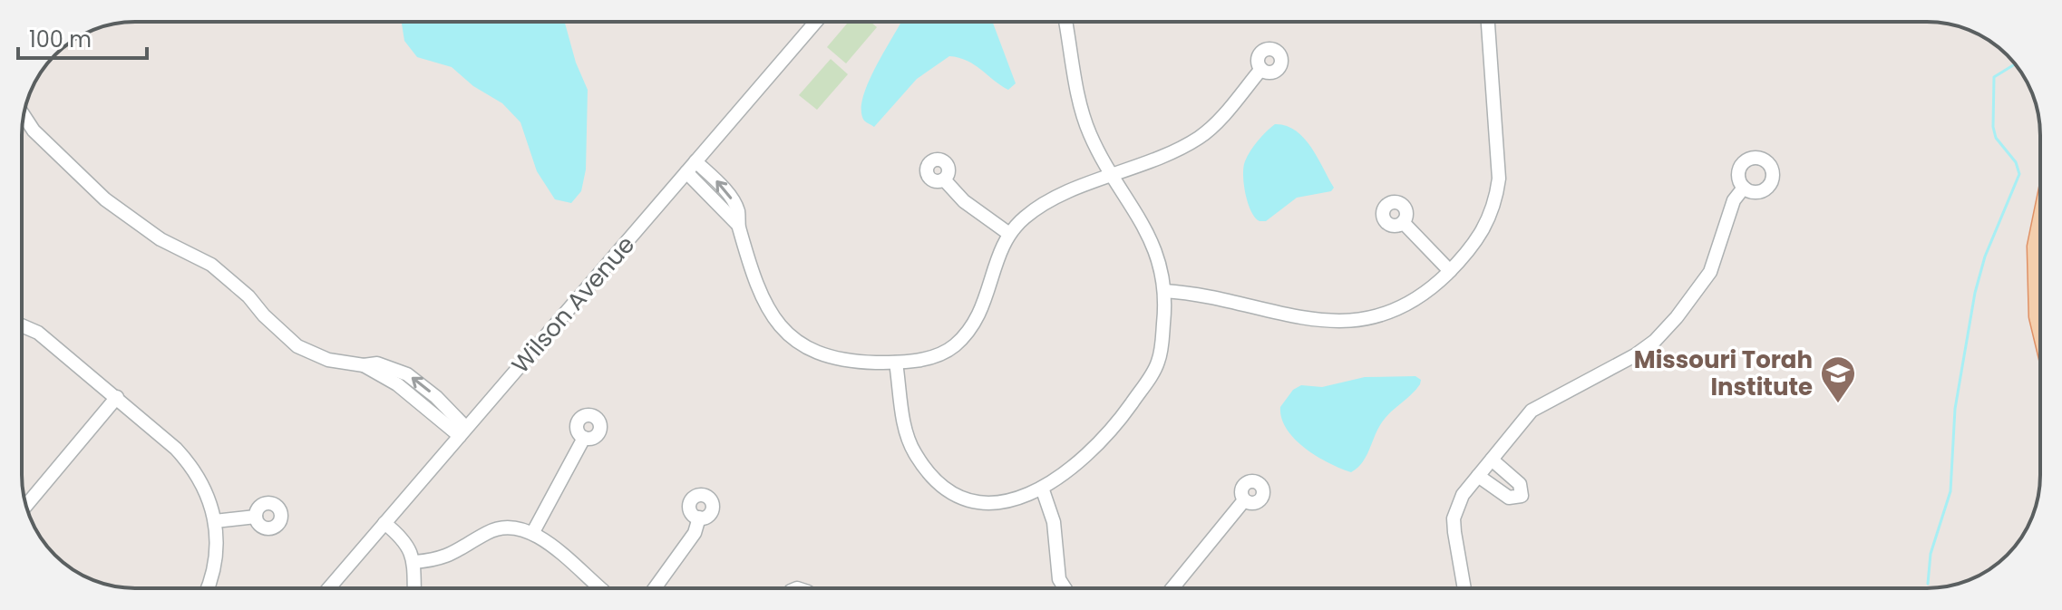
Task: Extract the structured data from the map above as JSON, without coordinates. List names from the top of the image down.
{
  "streets": {
    "street": ["Wilson Avenue"]
  },
  "places": {
    "school or university": ["Missouri Torah Institute"]
  },
  "scale_bar": "100 m"
}
